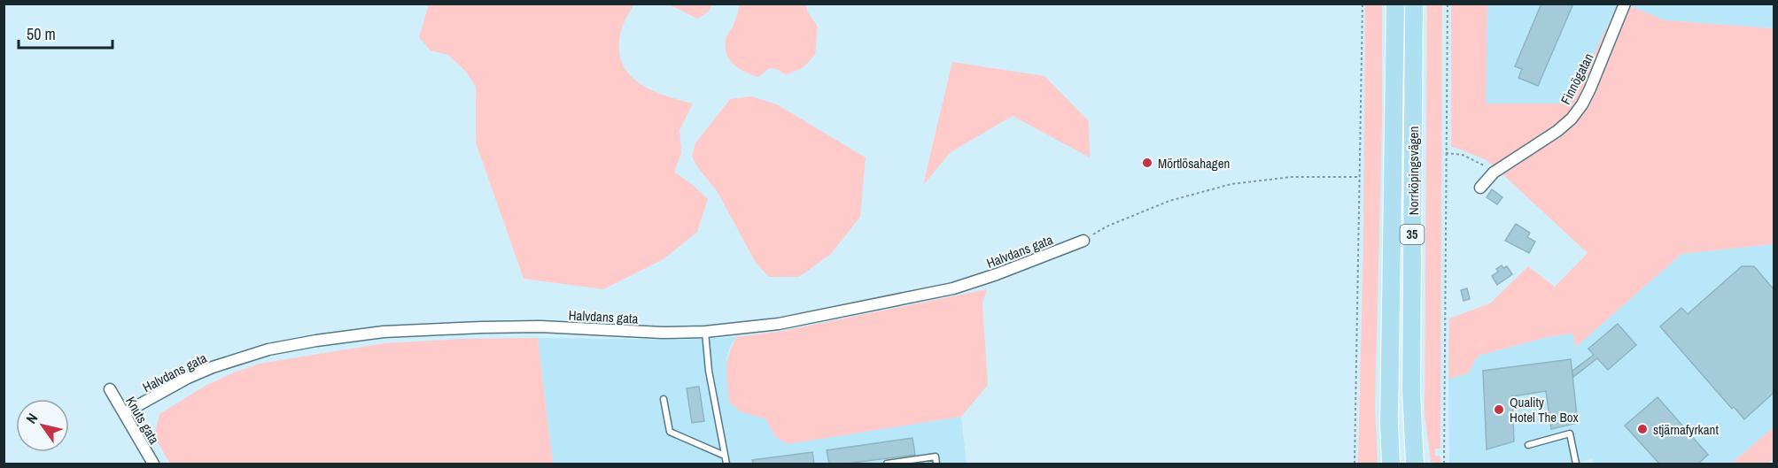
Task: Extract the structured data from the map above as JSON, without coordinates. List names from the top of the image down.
{
  "streets": {
    "main road": ["Norrköpingsvägen", "35"],
    "street": ["Finnögatan", "Halvdans gata", "Knuts gata"]
  },
  "crossings": [
    ["Halvdans gata", "Knuts gata"]
  ],
  "places": ["Mörtlösahagen", "Quality Hotel The Box", "stjärnafyrkant"],
  "scale_bar": "50 m",
  "north": "top left"
}
